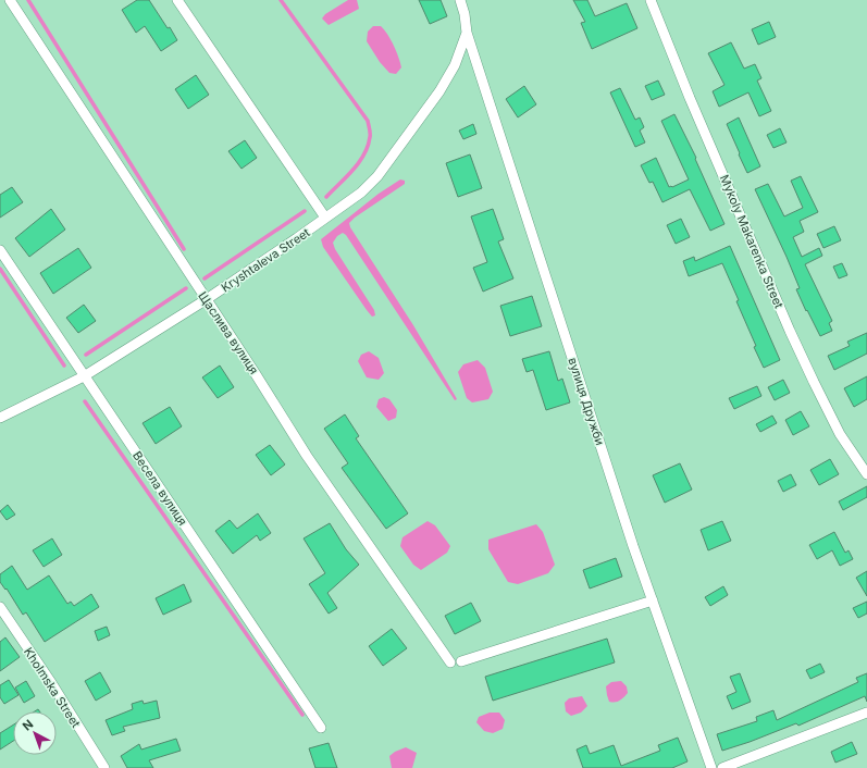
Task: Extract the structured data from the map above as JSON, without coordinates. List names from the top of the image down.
{
  "streets": {
    "street": [
      "Mykoly Makarenka Street",
      "Kryshtaleva Street",
      "Щаслива вулиця",
      "вулиця Дружби",
      "Весела вулиця",
      "Kholmska Street"
    ]
  },
  "crossings": [
    ["Kryshtaleva Street", "Щаслива вулиця"],
    ["Kryshtaleva Street", "вулиця Дружби"],
    ["Kryshtaleva Street", "Весела вулиця"]
  ],
  "north": "top left"
}
